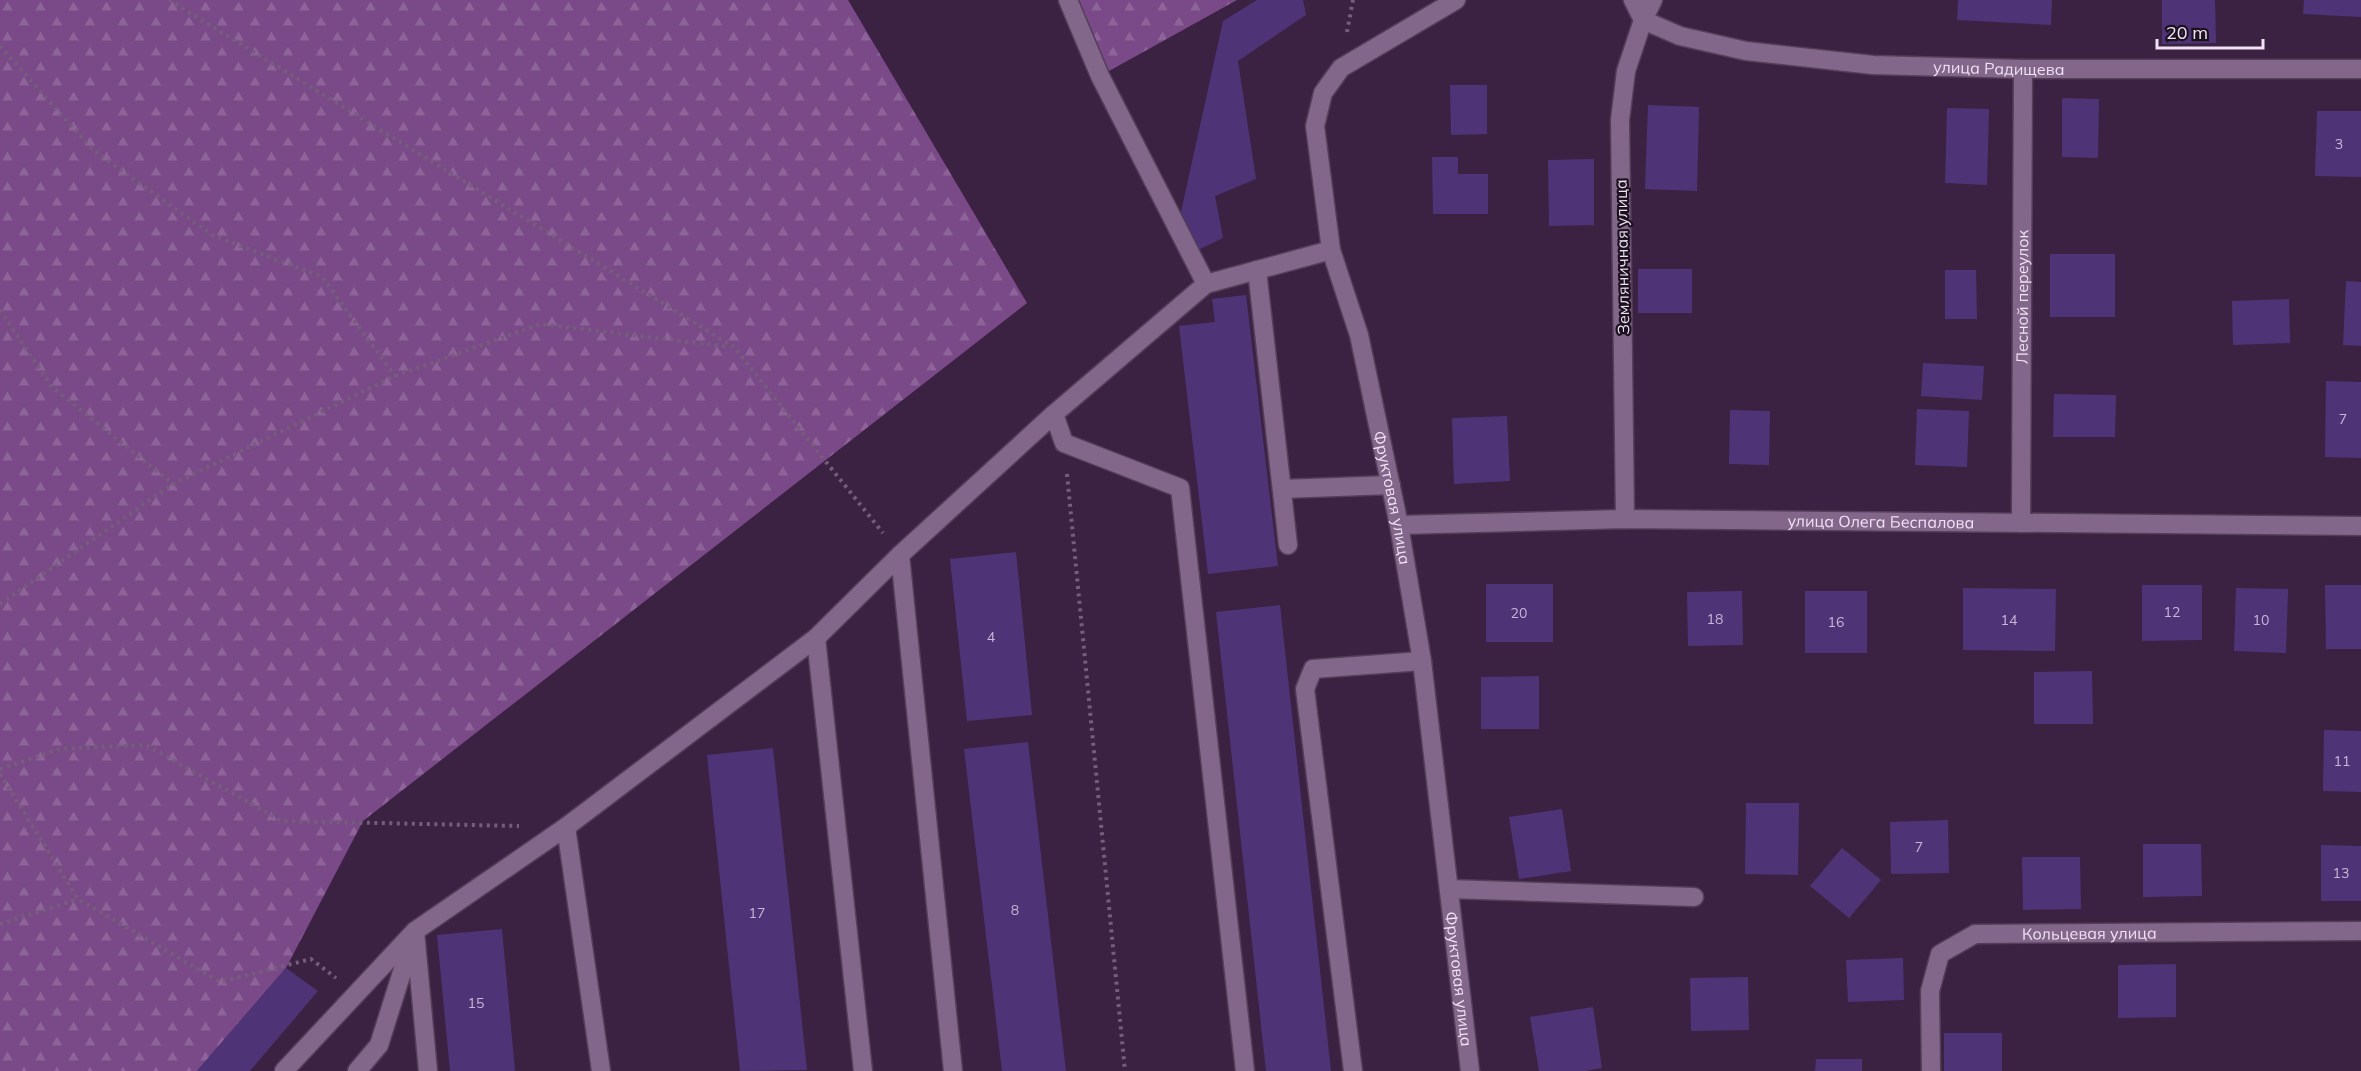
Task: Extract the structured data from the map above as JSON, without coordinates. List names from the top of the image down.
{
  "streets": {
    "street": [
      "улица Радищева",
      "Земляничная улица",
      "Лесной переулок",
      "Фруктовая улица",
      "улица Олега Беспалова",
      "Кольцевая улица"
    ]
  },
  "crossings": [
    ["улица Радищева", "Земляничная улица"],
    ["улица Радищева", "Лесной переулок"],
    ["Земляничная улица", "улица Олега Беспалова"],
    ["Лесной переулок", "улица Олега Беспалова"],
    ["Фруктовая улица", "улица Олега Беспалова"]
  ],
  "house_numbers": [
    "3",
    "7",
    "12",
    "20",
    "18",
    "14",
    "10",
    "16",
    "4",
    "11",
    "7",
    "13",
    "8",
    "17",
    "15"
  ],
  "scale_bar": "20 m"
}
